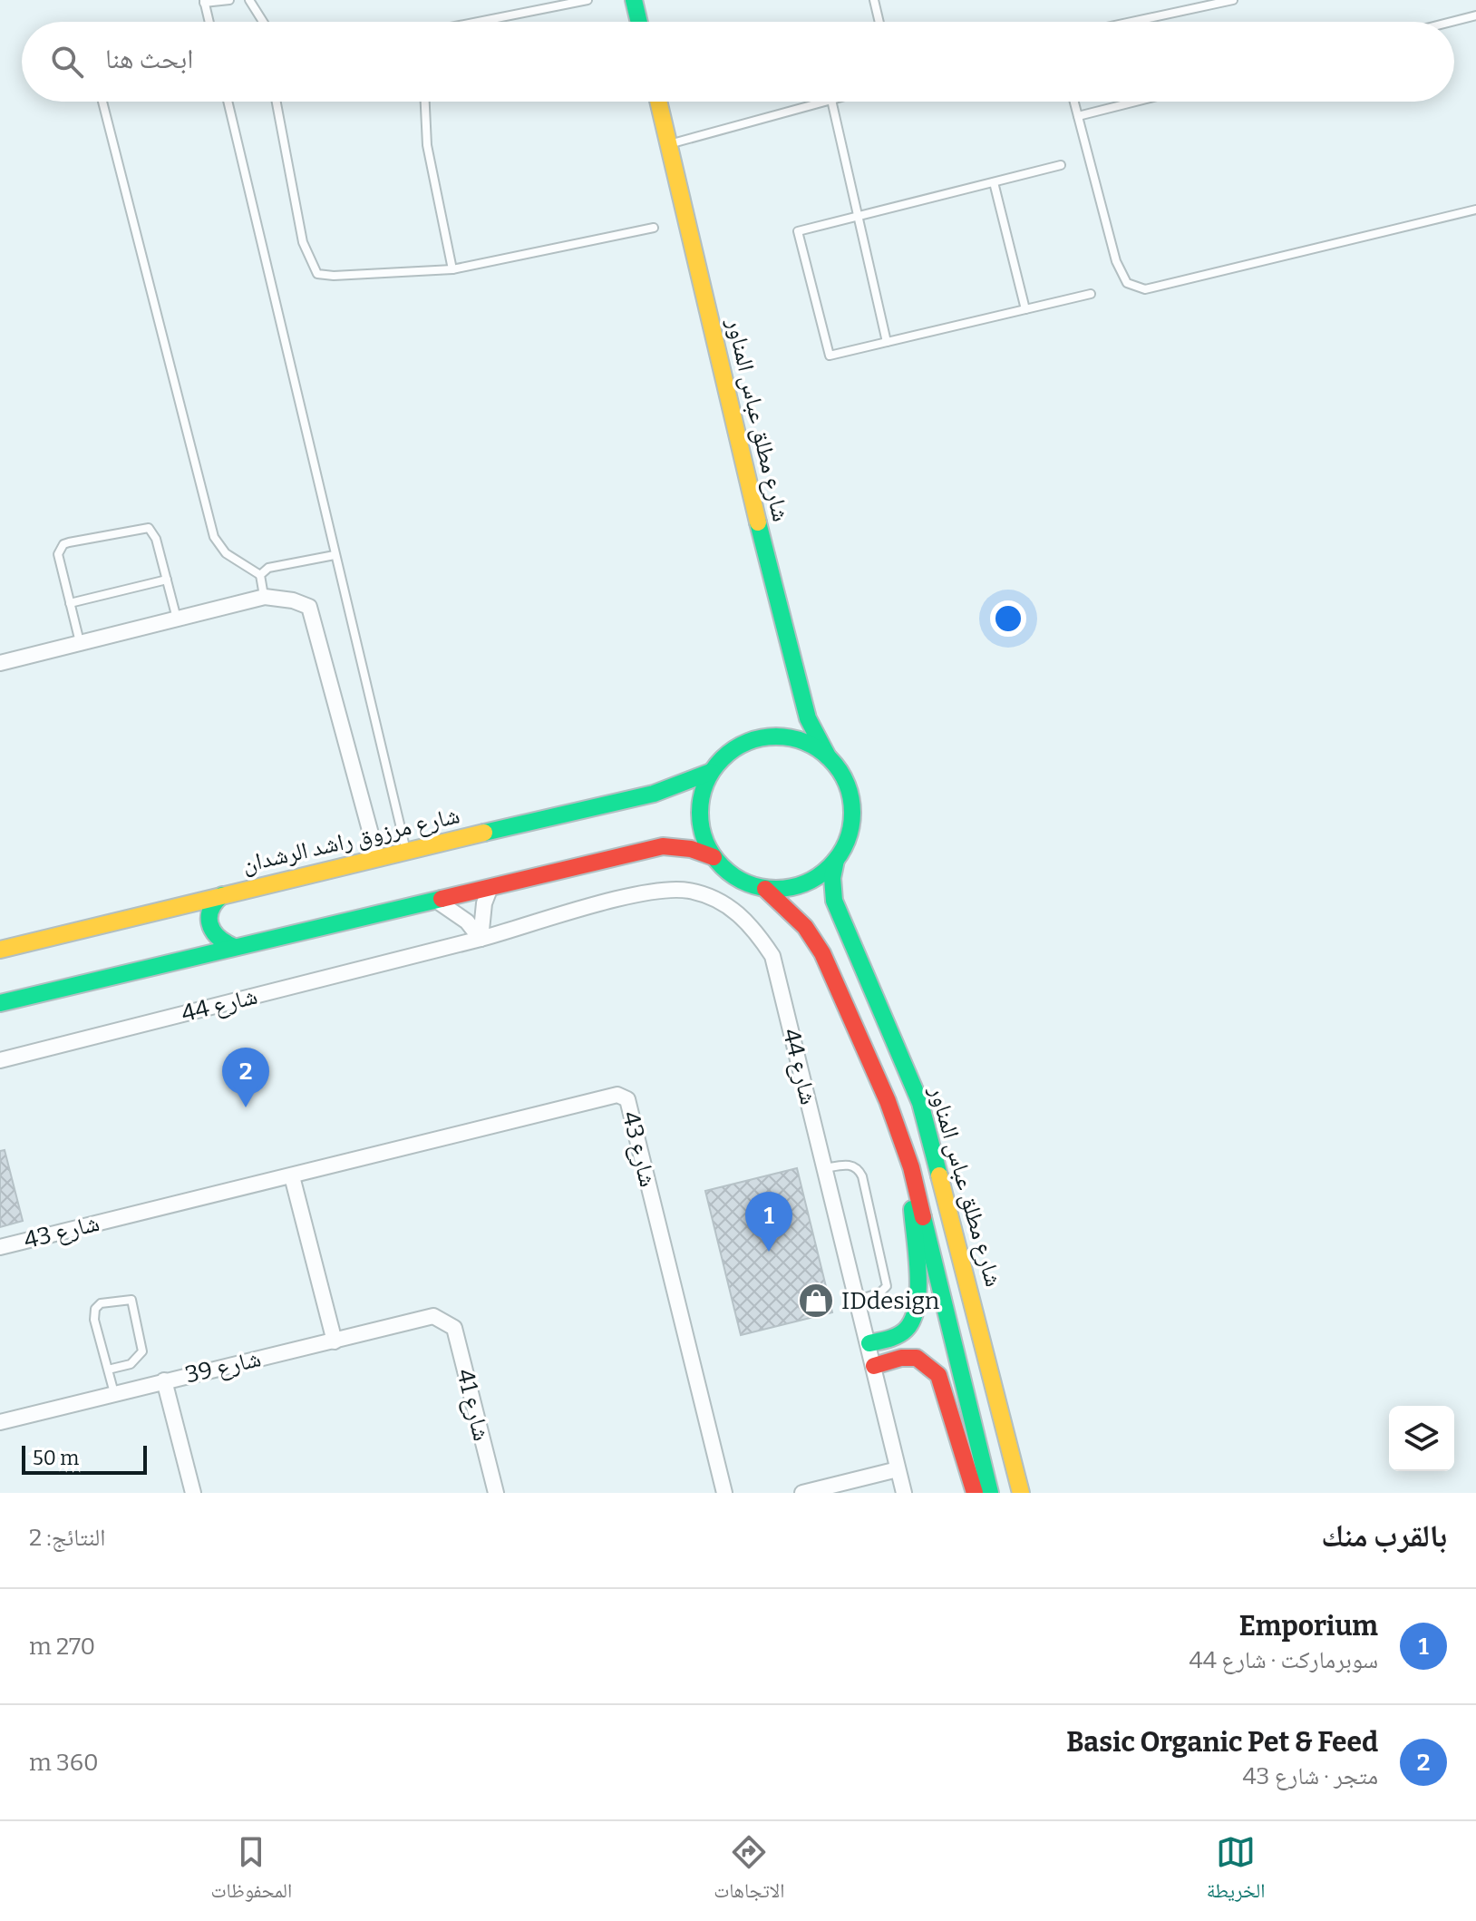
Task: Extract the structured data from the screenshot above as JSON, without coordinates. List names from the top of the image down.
{
  "streets": {
    "street": [
      "شارع مطلق عباس المناور",
      "شارع مرزوق راشد الرشدان",
      "شارع 44",
      "شارع 43",
      "شارع 39",
      "شارع 41"
    ]
  },
  "crossings": [
    ["شارع مطلق عباس المناور", "شارع مرزوق راشد الرشدان"],
    ["شارع 39", "شارع 41"]
  ],
  "places": {
    "shop": ["IDdesign"]
  },
  "scale_bar": "50 m",
  "page": {
    "search": "ابحث هنا",
    "pins": ["2", "1"],
    "scale": "50 m",
    "heading": ["بالقرب منك", "النتائج: 2"],
    "list": [
      {
        "mark": "1",
        "name": "Emporium",
        "note": "سوبرماركت · شارع 44",
        "value": "270 m"
      },
      {
        "mark": "2",
        "name": "Basic Organic Pet & Feed",
        "note": "متجر · شارع 43",
        "value": "360 m"
      }
    ],
    "nav": ["الخريطة", "الاتجاهات", "المحفوظات"]
  }
}
